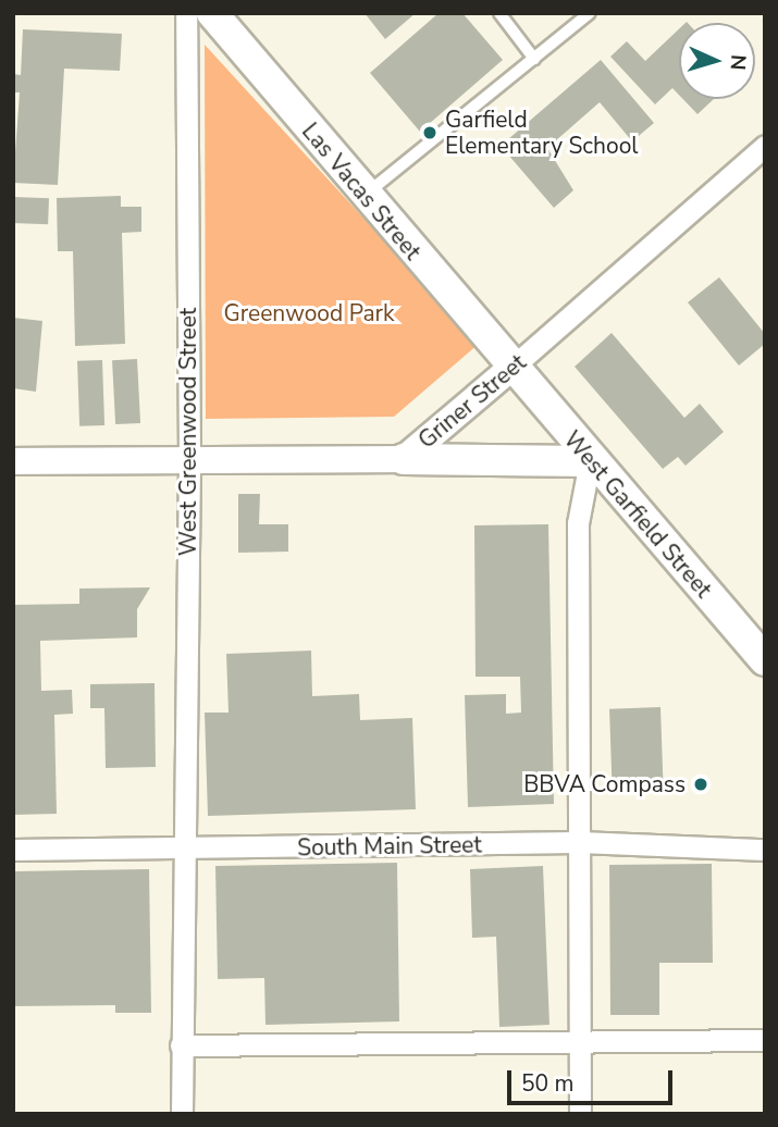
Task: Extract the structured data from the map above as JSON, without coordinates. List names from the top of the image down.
{
  "streets": {
    "main road": ["Las Vacas Street", "West Garfield Street"],
    "street": ["Griner Street", "West Greenwood Street", "South Main Street"]
  },
  "crossings": [
    ["Las Vacas Street", "Griner Street"],
    ["Las Vacas Street", "West Garfield Street"],
    ["Griner Street", "West Greenwood Street"],
    ["Griner Street", "West Garfield Street"],
    ["West Greenwood Street", "South Main Street"]
  ],
  "parks": ["Greenwood Park"],
  "places": ["Garfield Elementary School", "BBVA Compass"],
  "scale_bar": "50 m",
  "north": "right"
}
